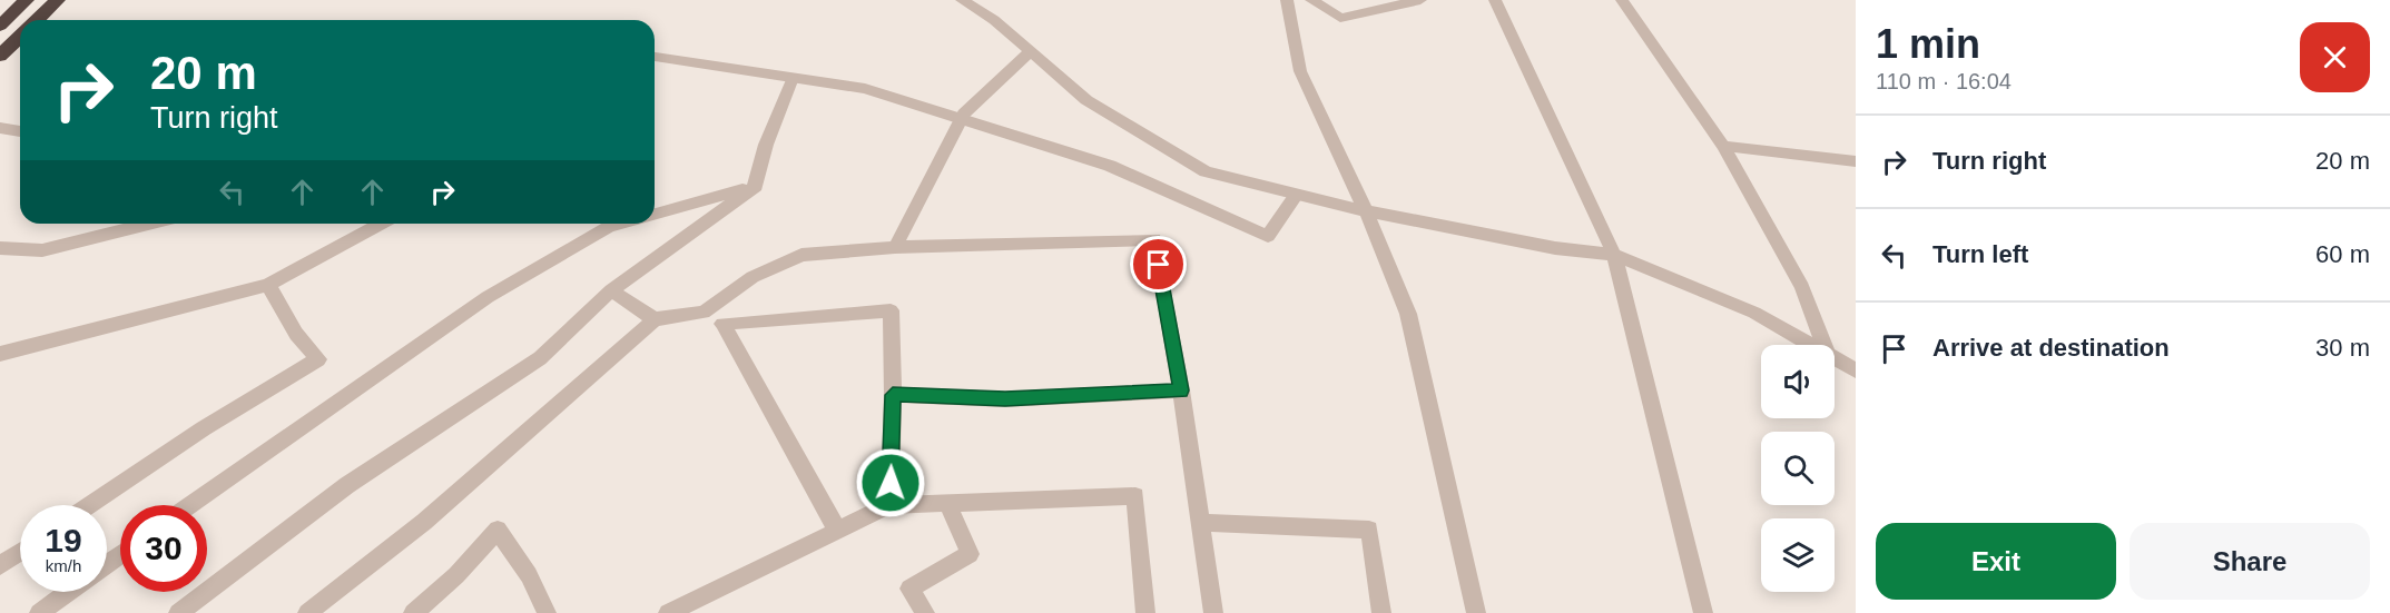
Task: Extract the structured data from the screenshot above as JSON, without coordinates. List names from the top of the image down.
{
  "page": {
    "heading": ["1 min", "110 m · 16:04"],
    "turn": ["20 m", "Turn right"],
    "list": [
      {
        "name": "Turn right",
        "value": "20 m"
      },
      {
        "name": "Turn left",
        "value": "60 m"
      },
      {
        "name": "Arrive at destination",
        "value": "30 m"
      }
    ],
    "speed": "19 km/h",
    "limit": "30",
    "buttons": ["Exit", "Share"]
  }
}
